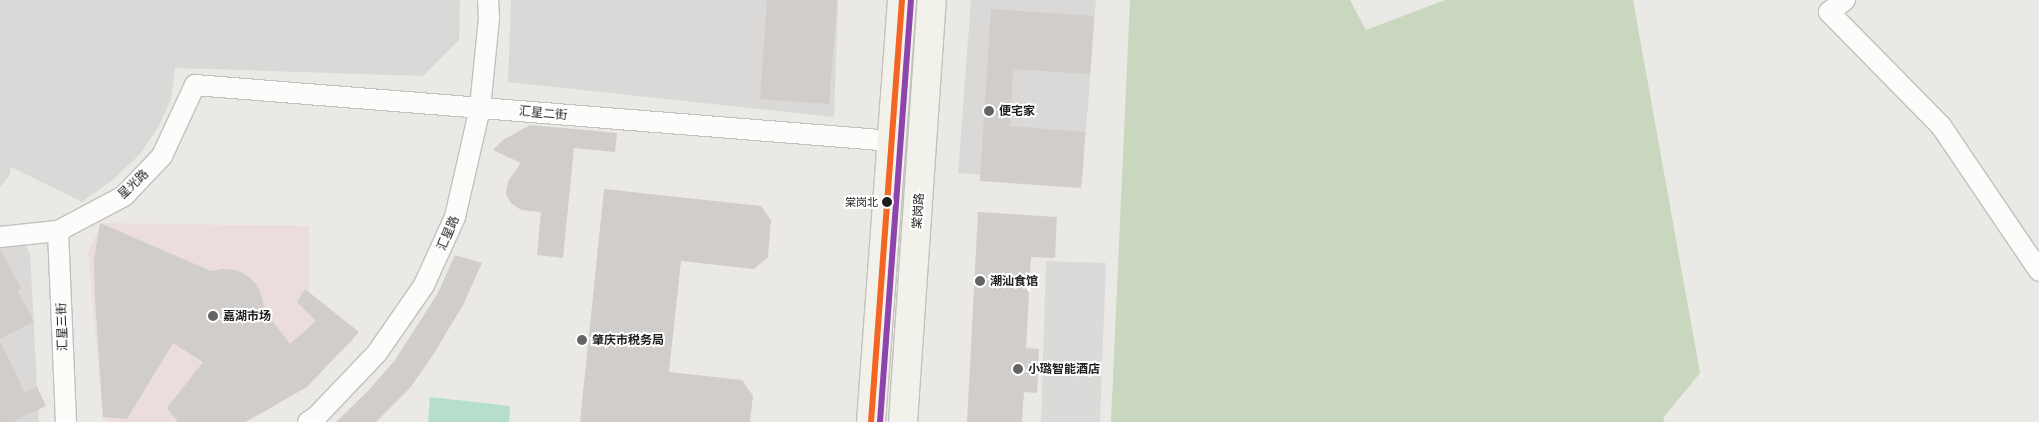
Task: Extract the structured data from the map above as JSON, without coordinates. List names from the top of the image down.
{
  "streets": {
    "main road": ["棠岗路"],
    "street": [
      "汇星二街",
      "星光路",
      "汇星路",
      "汇星三街"
    ]
  },
  "crossings": [
    ["汇星二街", "星光路"],
    ["汇星二街", "汇星路"],
    ["星光路", "汇星三街"]
  ],
  "places": [
    "便宅家",
    "棠岗北",
    "潮汕食馆",
    "嘉湖市场",
    "肇庆市税务局",
    "小璐智能酒店"
  ]
}
